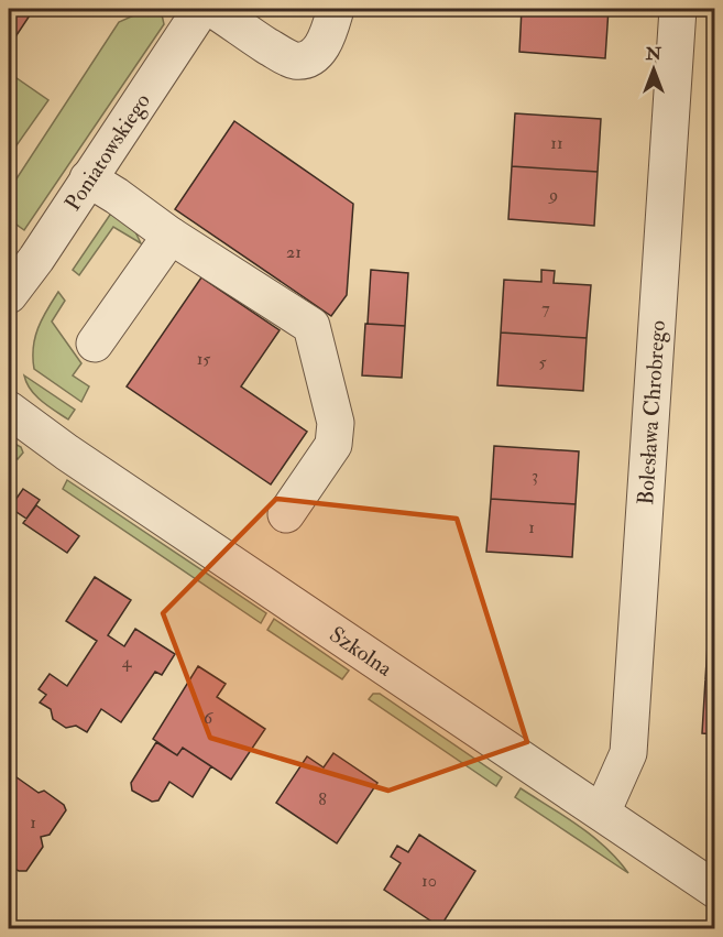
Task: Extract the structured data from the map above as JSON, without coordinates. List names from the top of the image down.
{
  "streets": {
    "street": ["Poniatowskiego", "Bolesława Chrobrego", "Szkolna"]
  },
  "crossings": [
    ["Bolesława Chrobrego", "Szkolna"]
  ],
  "house_numbers": [
    "11",
    "9",
    "21",
    "7",
    "15",
    "5",
    "3",
    "1",
    "4",
    "6",
    "8",
    "1",
    "10"
  ],
  "north": "top"
}
